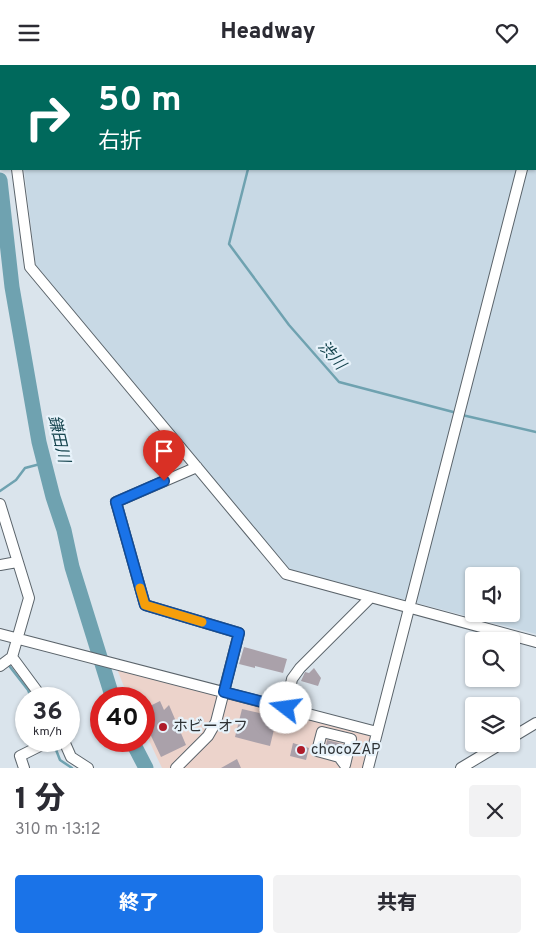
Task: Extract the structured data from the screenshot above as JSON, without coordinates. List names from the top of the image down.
{
  "water": ["渋川", "鎌田川"],
  "places": ["ホビーオフ", "chocoZAP"],
  "page": {
    "header": "Headway",
    "turn": ["50 m", "右折"],
    "speed": "36 km/h",
    "limit": "40",
    "heading": ["1 分", "310 m · 13:12"],
    "buttons": ["終了", "共有"]
  }
}
